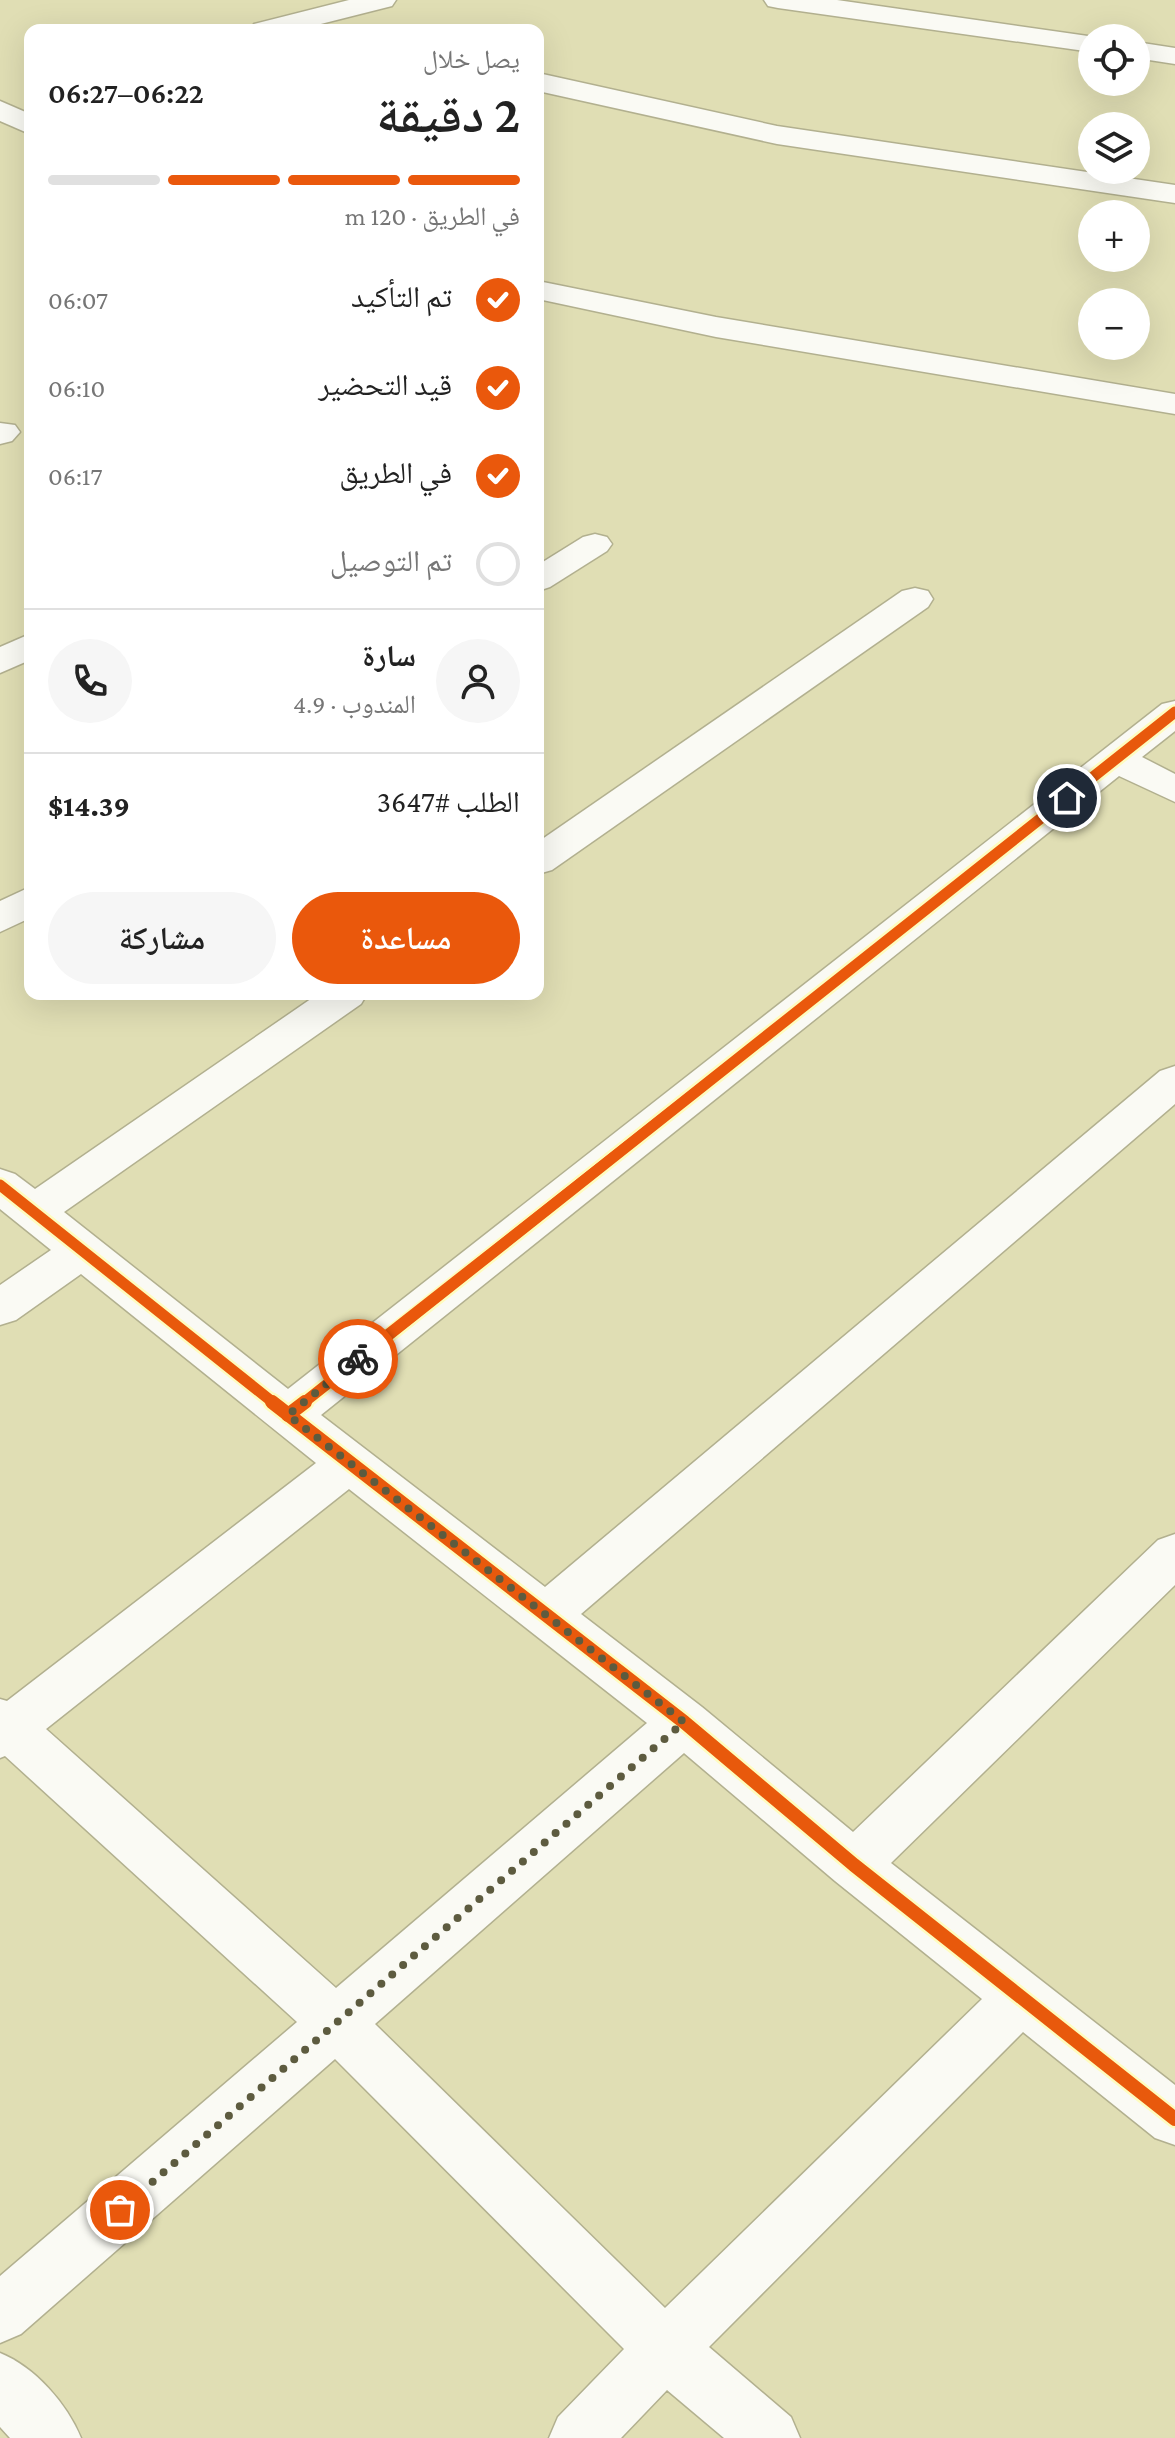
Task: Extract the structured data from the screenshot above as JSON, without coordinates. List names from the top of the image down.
{
  "page": {
    "map_buttons": ["+", "−"],
    "heading": ["2 دقيقة", "يصل خلال", "06:22–06:27"],
    "panel": [
      "سارة",
      "المندوب · 4.9",
      "الطلب #3647",
      "$14.39"
    ],
    "bar": "في الطريق · 120 m",
    "list": [
      ["تم التأكيد", "06:07"],
      ["قيد التحضير", "06:10"],
      ["في الطريق", "06:17"],
      "تم التوصيل"
    ],
    "buttons": ["مساعدة", "مشاركة"]
  }
}
